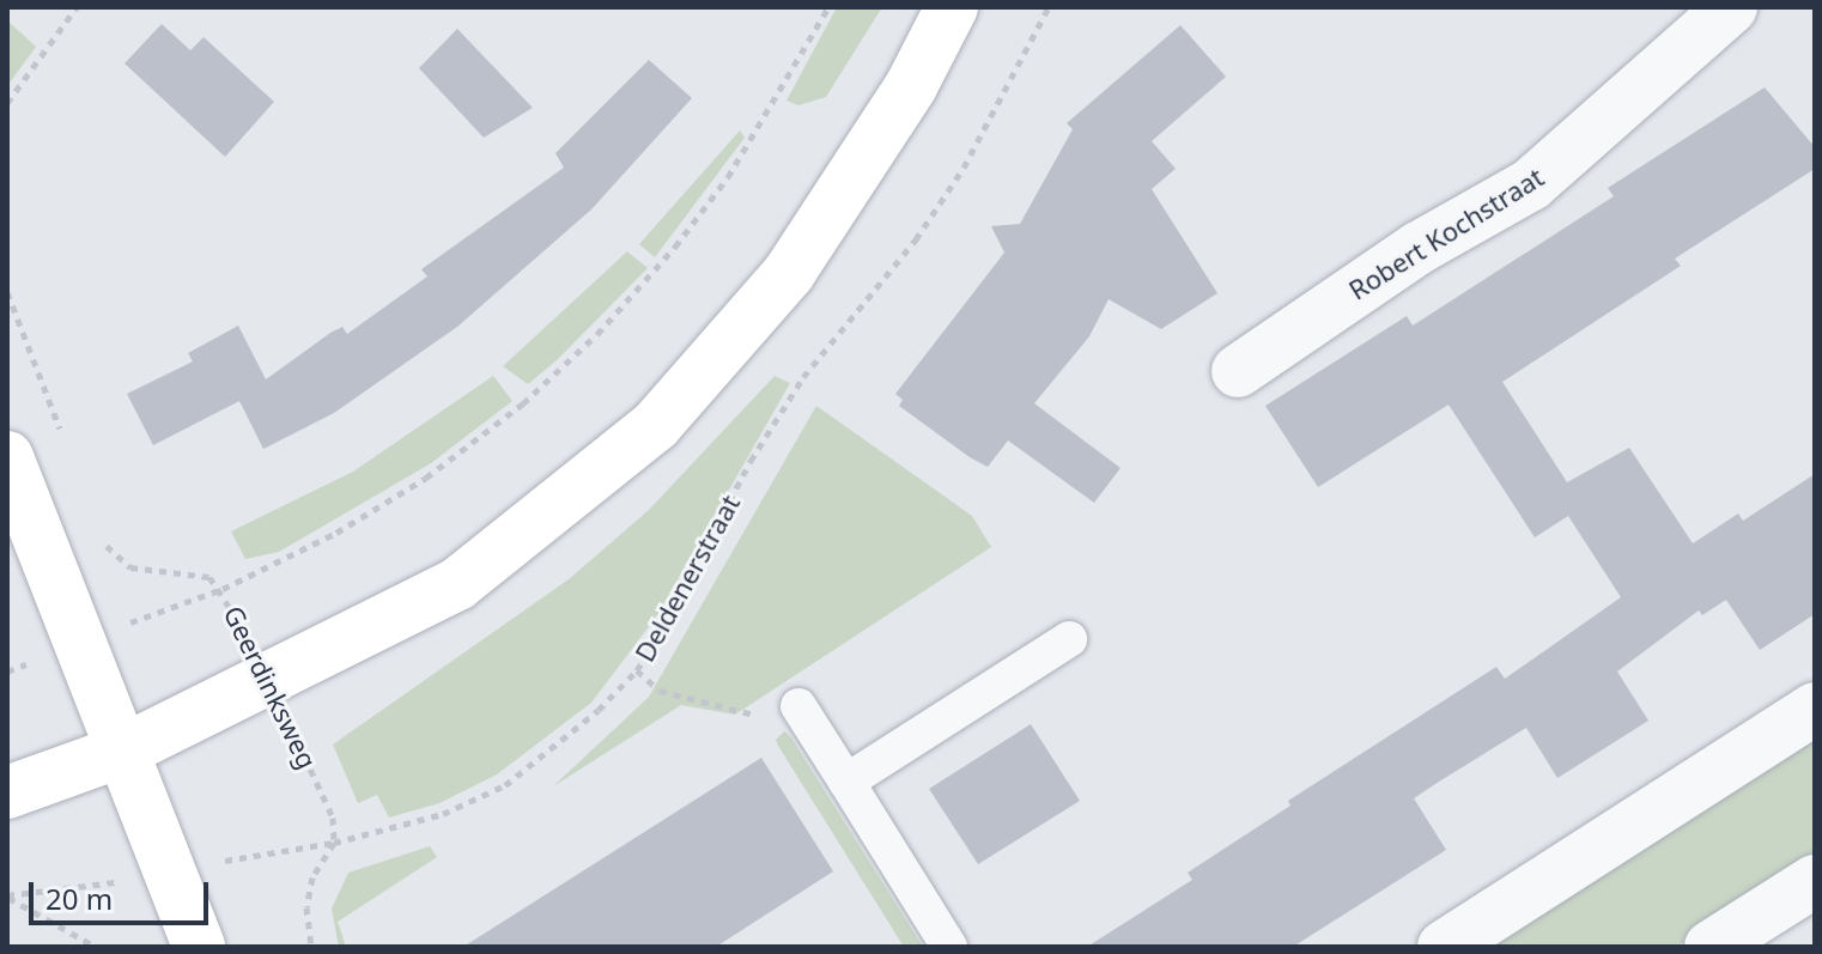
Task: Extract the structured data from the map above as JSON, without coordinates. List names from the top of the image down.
{
  "streets": {
    "street": ["Robert Kochstraat"],
    "path": ["Deldenerstraat", "Geerdinksweg"]
  },
  "crossings": [
    ["Deldenerstraat", "Geerdinksweg"]
  ],
  "scale_bar": "20 m"
}
